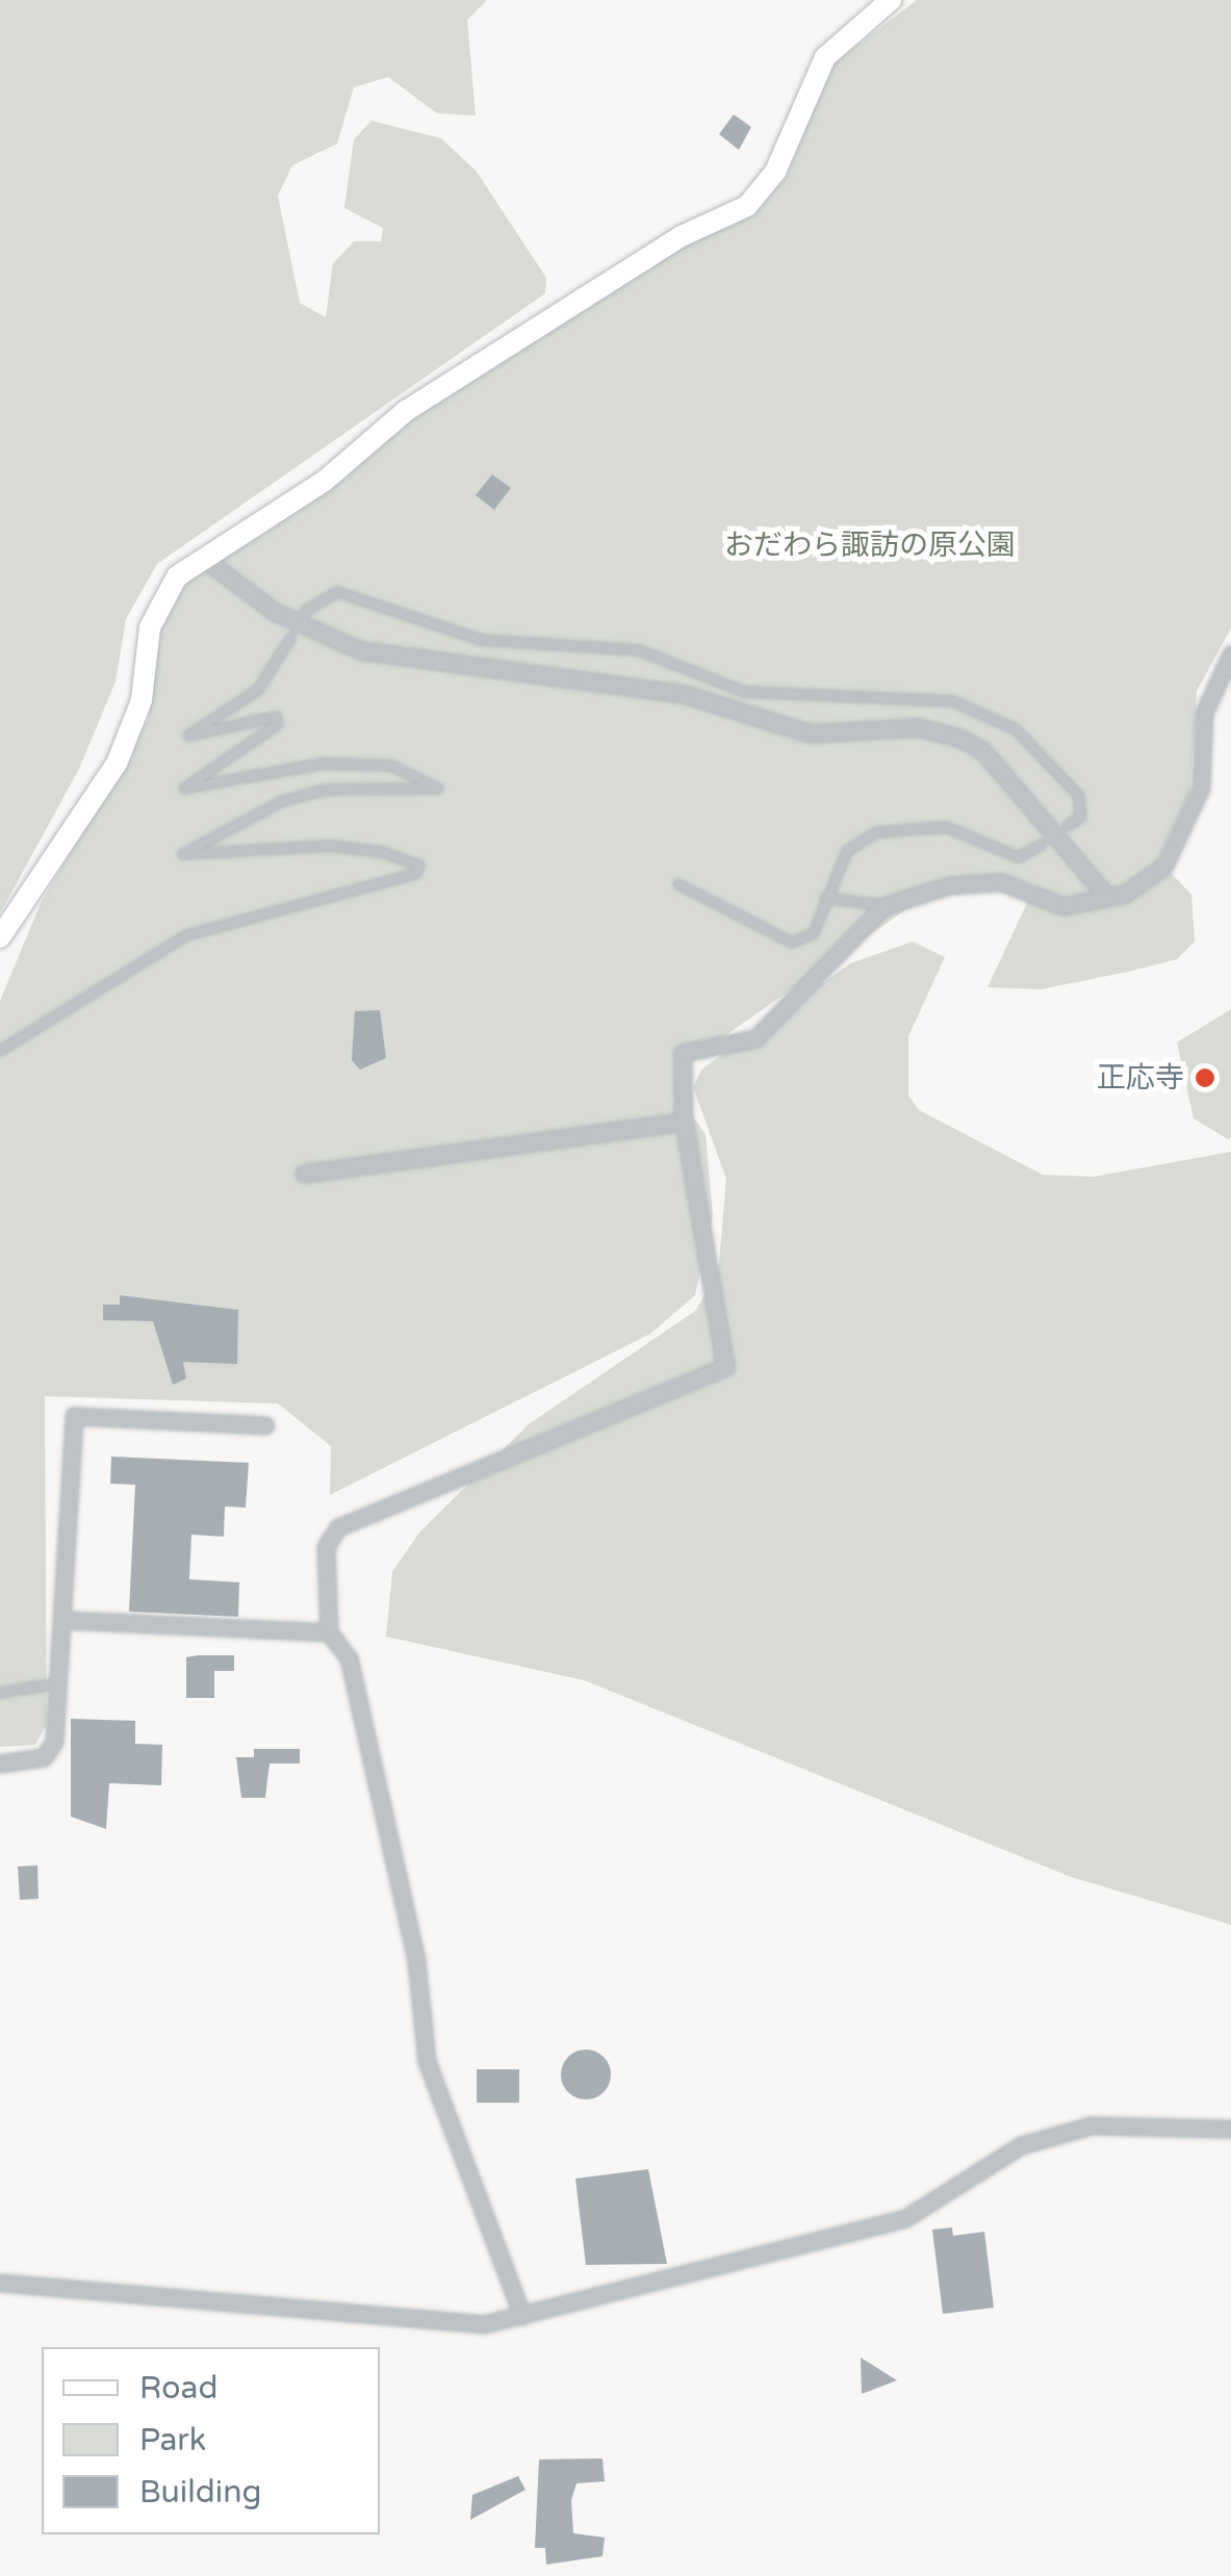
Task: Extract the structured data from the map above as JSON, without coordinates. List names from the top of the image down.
{
  "parks": ["おだわら諏訪の原公園"],
  "places": ["正応寺"],
  "legend": ["Road", "Park", "Building"]
}
